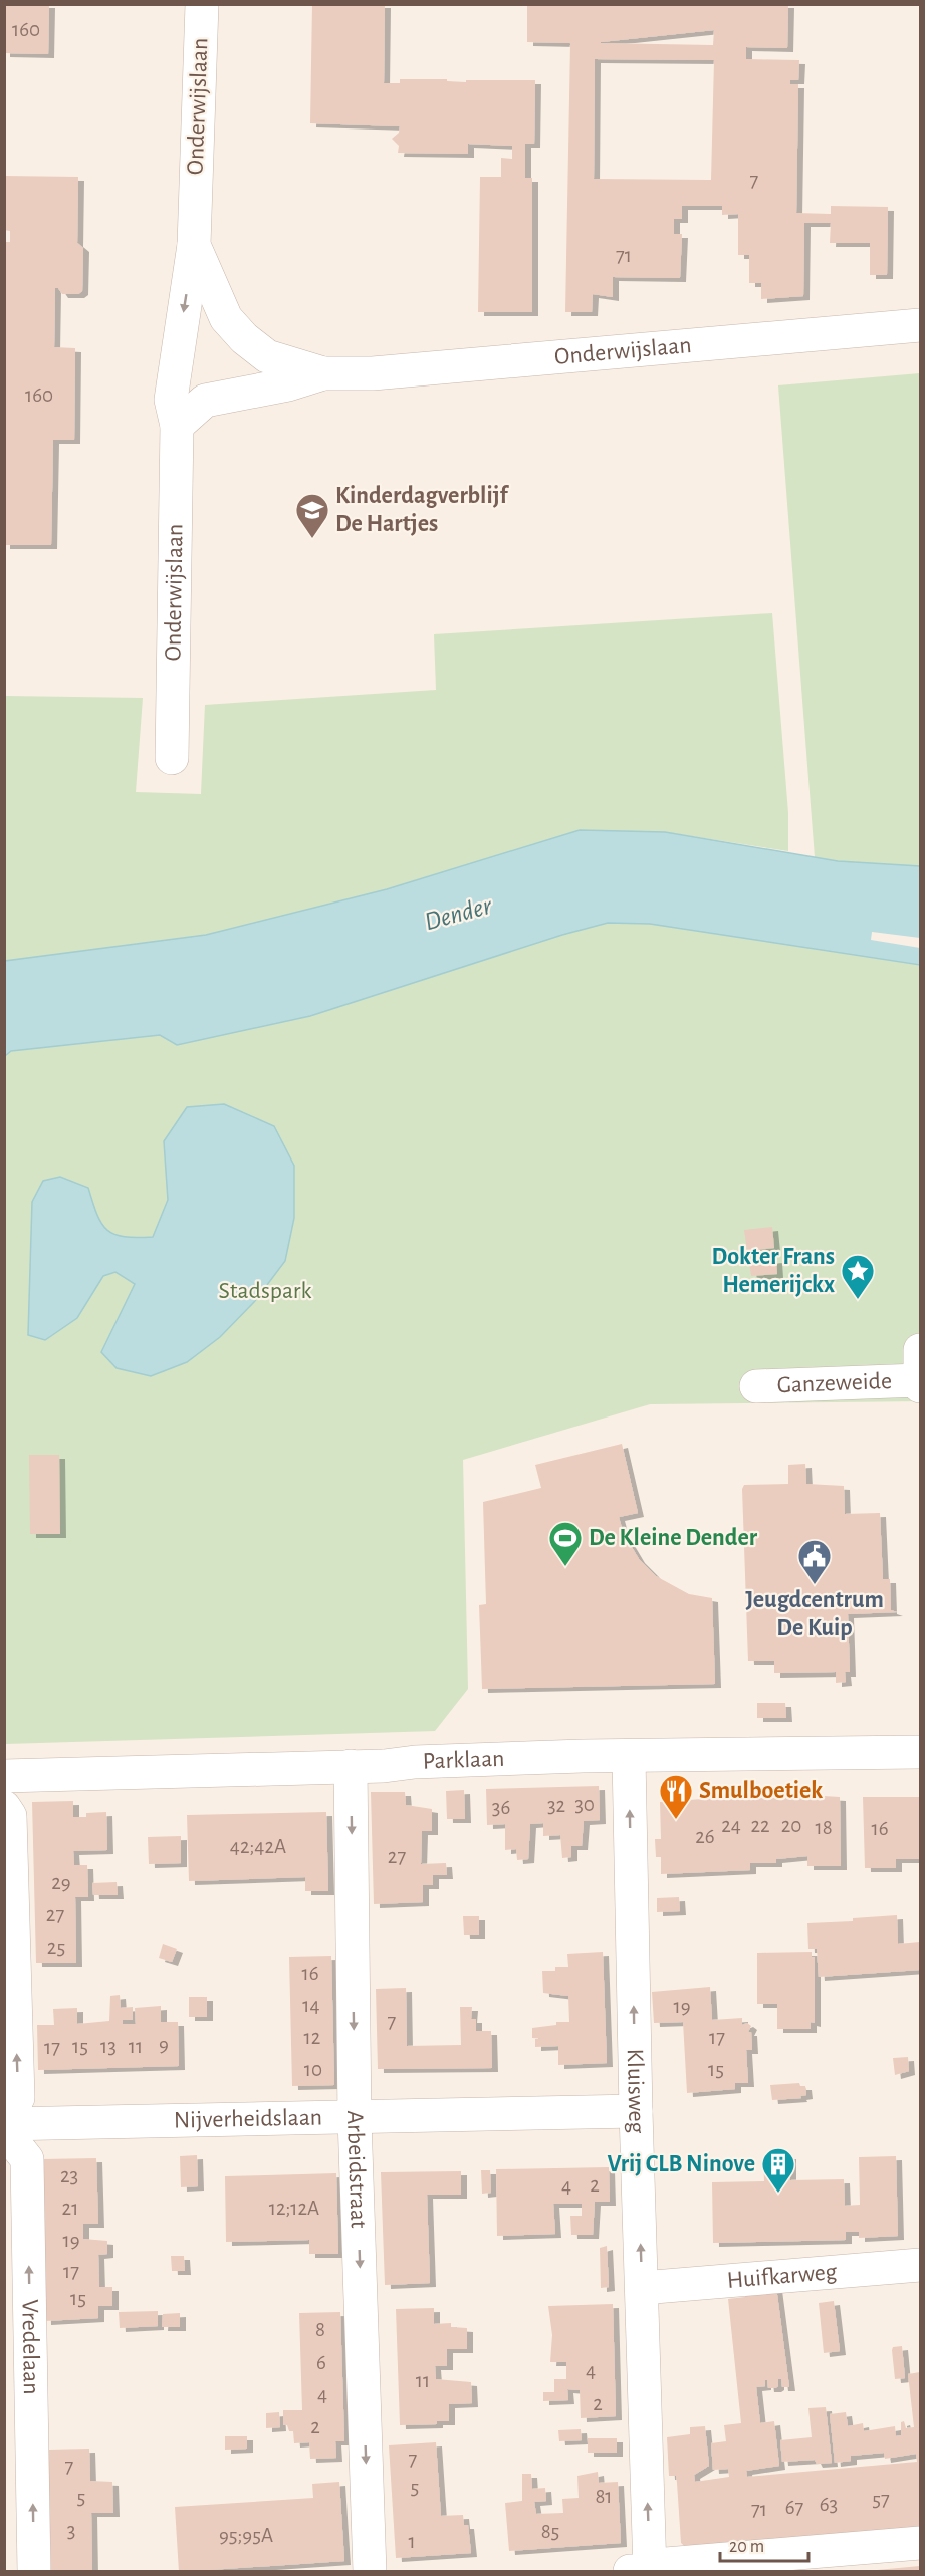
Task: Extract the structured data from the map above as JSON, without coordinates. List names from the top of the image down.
{
  "streets": {
    "street": [
      "Onderwijslaan",
      "Ganzeweide",
      "Parklaan",
      "Kluisweg",
      "Nijverheidslaan",
      "Arbeidstraat",
      "Huifkarweg",
      "Vredelaan"
    ]
  },
  "crossings": [
    ["Parklaan", "Kluisweg"],
    ["Parklaan", "Arbeidstraat"],
    ["Kluisweg", "Nijverheidslaan"],
    ["Kluisweg", "Huifkarweg"],
    ["Nijverheidslaan", "Arbeidstraat"]
  ],
  "one_way": ["Kluisweg", "Arbeidstraat", "Vredelaan"],
  "water": ["Dender"],
  "parks": ["Stadspark"],
  "places": {
    "school or university": ["Kinderdagverblijf De Hartjes"],
    "place": ["Dokter Frans Hemerijckx"],
    "sports": ["De Kleine Dender"],
    "public building": ["Jeugdcentrum De Kuip"],
    "restaurant": ["Smulboetiek"],
    "building": ["Vrij CLB Ninove"]
  },
  "house_numbers": [
    "160",
    "7",
    "71",
    "160",
    "30",
    "32",
    "36",
    "24",
    "22",
    "20",
    "18",
    "16",
    "26",
    "42;42A",
    "27",
    "29",
    "27",
    "25",
    "16",
    "14",
    "19",
    "7",
    "12",
    "17",
    "9",
    "15",
    "13",
    "11",
    "17",
    "10",
    "15",
    "23",
    "2",
    "4",
    "21",
    "12;12A",
    "19",
    "17",
    "15",
    "8",
    "6",
    "4",
    "11",
    "4",
    "2",
    "2",
    "7",
    "7",
    "5",
    "81",
    "5",
    "57",
    "63",
    "67",
    "71",
    "3",
    "85",
    "95;95A",
    "1"
  ],
  "scale_bar": "20 m"
}
